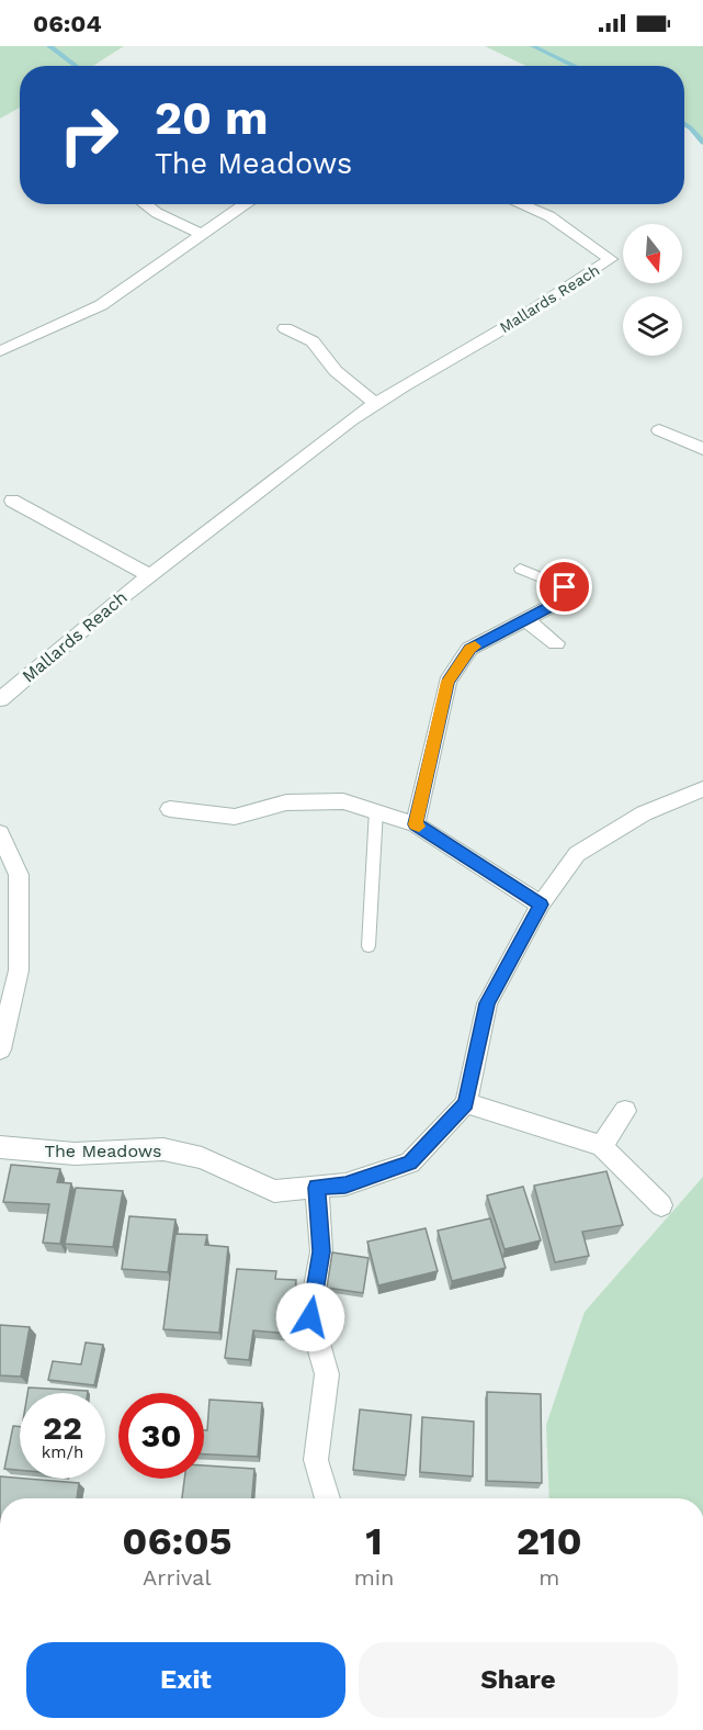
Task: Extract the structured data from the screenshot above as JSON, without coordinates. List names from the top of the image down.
{
  "streets": {
    "street": ["Mallards Reach", "The Meadows"]
  },
  "north": "bottom",
  "page": {
    "status": "06:04",
    "turn": ["20 m", "The Meadows"],
    "speed": "22 km/h",
    "limit": "30",
    "eta": [
      "06:05",
      "Arrival",
      "1",
      "min",
      "210",
      "m"
    ],
    "buttons": ["Exit", "Share"]
  }
}
